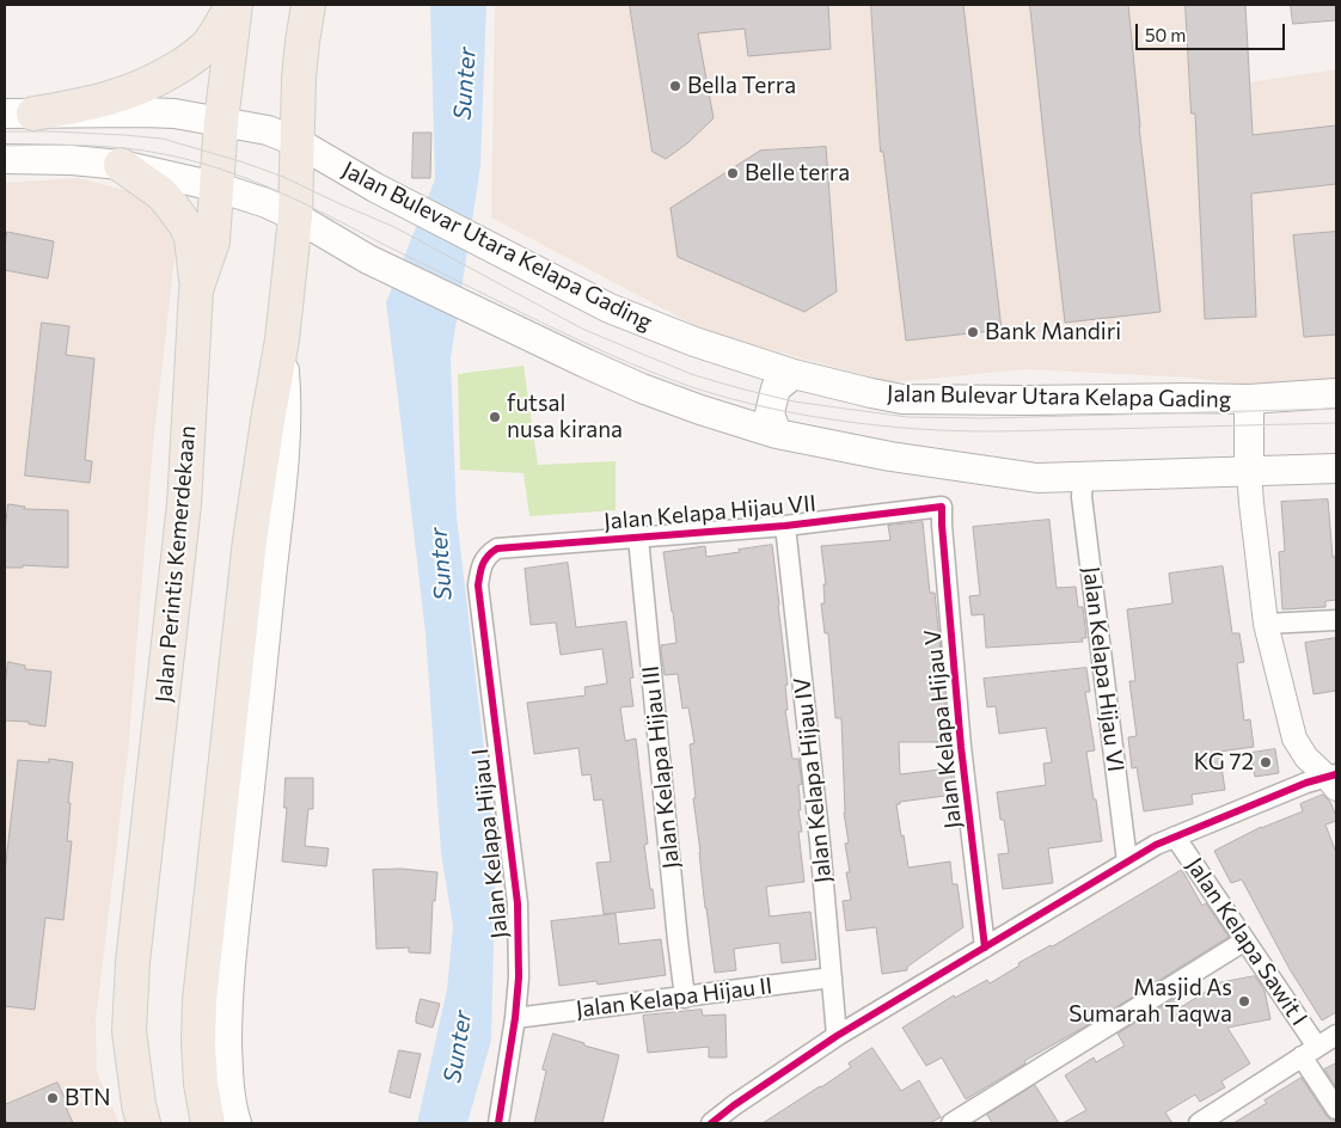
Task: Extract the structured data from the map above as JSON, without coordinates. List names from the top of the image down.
{
  "streets": {
    "highway": ["Jalan Perintis Kemerdekaan"],
    "main road": ["Jalan Bulevar Utara Kelapa Gading"],
    "street": [
      "Jalan Kelapa Hijau VII",
      "Jalan Kelapa Hijau VI",
      "Jalan Kelapa Hijau V",
      "Jalan Kelapa Hijau III",
      "Jalan Kelapa Hijau IV",
      "Jalan Kelapa Hijau I",
      "Jalan Kelapa Sawit I",
      "Jalan Kelapa Hijau II"
    ]
  },
  "crossings": [
    ["Jalan Bulevar Utara Kelapa Gading", "Jalan Perintis Kemerdekaan"],
    ["Jalan Kelapa Hijau VII", "Jalan Kelapa Hijau V"],
    ["Jalan Kelapa Hijau VII", "Jalan Kelapa Hijau III"],
    ["Jalan Kelapa Hijau VII", "Jalan Kelapa Hijau IV"],
    ["Jalan Kelapa Hijau VII", "Jalan Kelapa Hijau I"],
    ["Jalan Kelapa Hijau III", "Jalan Kelapa Hijau II"],
    ["Jalan Kelapa Hijau IV", "Jalan Kelapa Hijau II"],
    ["Jalan Kelapa Hijau I", "Jalan Kelapa Hijau II"]
  ],
  "water": ["Sunter"],
  "places": [
    "Bella Terra",
    "Belle terra",
    "Bank Mandiri",
    "futsal nusa kirana",
    "KG 72",
    "Masjid As Sumarah Taqwa",
    "BTN"
  ],
  "scale_bar": "50 m"
}
